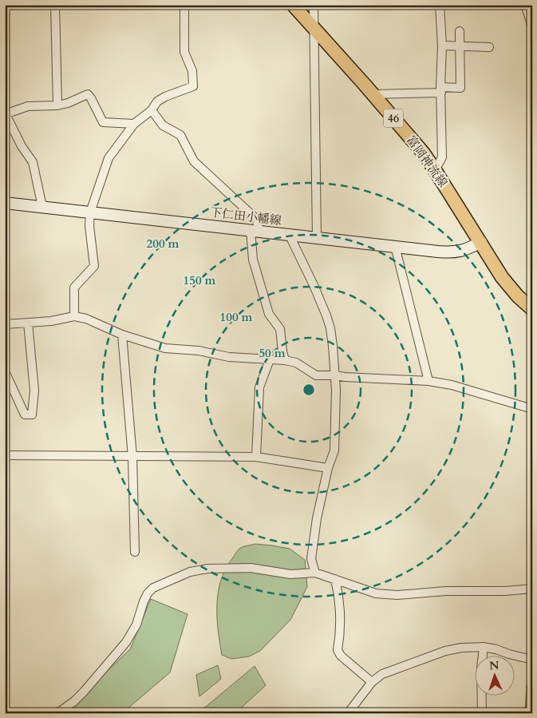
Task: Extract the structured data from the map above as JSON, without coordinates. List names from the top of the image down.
{
  "streets": {
    "main road": ["46", "富岡神流線", "下仁田小幡線"]
  },
  "crossings": [
    ["富岡神流線", "下仁田小幡線"]
  ],
  "north": "top",
  "rings": [
    "200 m",
    "150 m",
    "100 m",
    "50 m"
  ]
}
